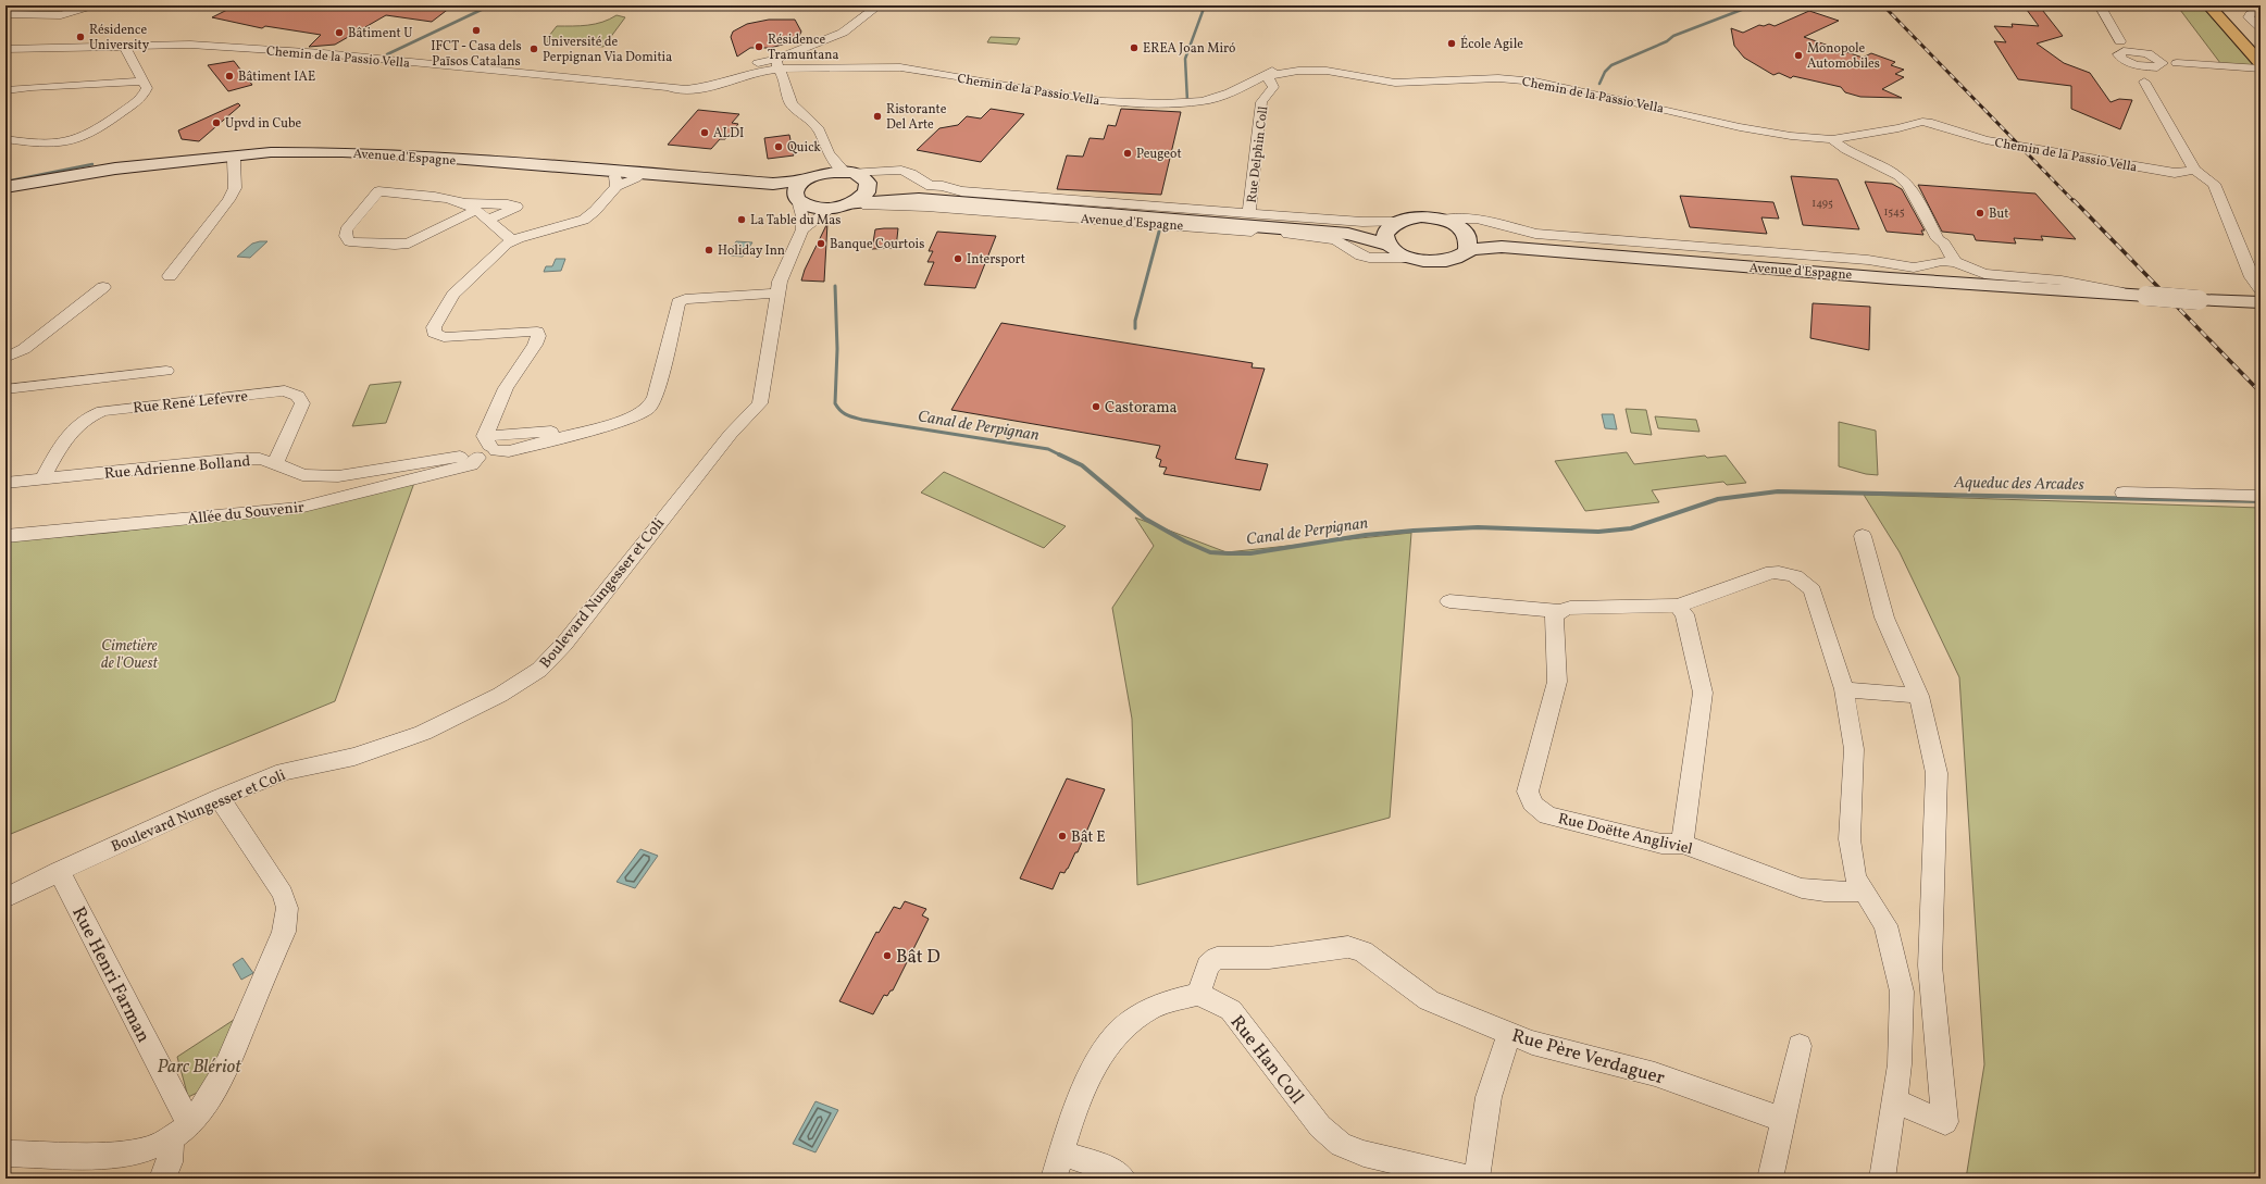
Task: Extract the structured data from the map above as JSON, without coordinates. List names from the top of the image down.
{
  "streets": {
    "main road": ["Avenue d'Espagne"],
    "street": [
      "Chemin de la Passio Vella",
      "Rue Delphin Coll",
      "Rue René Lefevre",
      "Rue Adrienne Bolland",
      "Allée du Souvenir",
      "Boulevard Nungesser et Coli",
      "Rue Doëtte Angliviel",
      "Rue Henri Farman",
      "Rue Père Verdaguer",
      "Rue Han Coll"
    ]
  },
  "crossings": [
    ["Chemin de la Passio Vella", "Rue Delphin Coll"],
    ["Rue Delphin Coll", "Avenue d'Espagne"],
    ["Avenue d'Espagne", "Boulevard Nungesser et Coli"],
    ["Rue René Lefevre", "Rue Adrienne Bolland"],
    ["Rue Adrienne Bolland", "Allée du Souvenir"],
    ["Rue Adrienne Bolland", "Boulevard Nungesser et Coli"],
    ["Boulevard Nungesser et Coli", "Rue Henri Farman"],
    ["Rue Père Verdaguer", "Rue Han Coll"]
  ],
  "water": ["Canal de Perpignan", "Aqueduc des Arcades"],
  "parks": ["Cimetière de l'Ouest", "Parc Blériot"],
  "places": [
    "IFCT - Casa dels Països Catalans",
    "Bâtiment U",
    "Résidence University",
    "École Agile",
    "Résidence Tramuntana",
    "EREA Joan Miró",
    "Université de Perpignan Via Domitia",
    "Monopole Automobiles",
    "Bâtiment IAE",
    "Ristorante Del Arte",
    "Upvd in Cube",
    "ALDI",
    "Quick",
    "Peugeot",
    "But",
    "La Table du Mas",
    "Banque Courtois",
    "Holiday Inn",
    "Intersport",
    "Castorama",
    "Bât E",
    "Bât D"
  ],
  "house_numbers": ["1495", "1545"]
}
